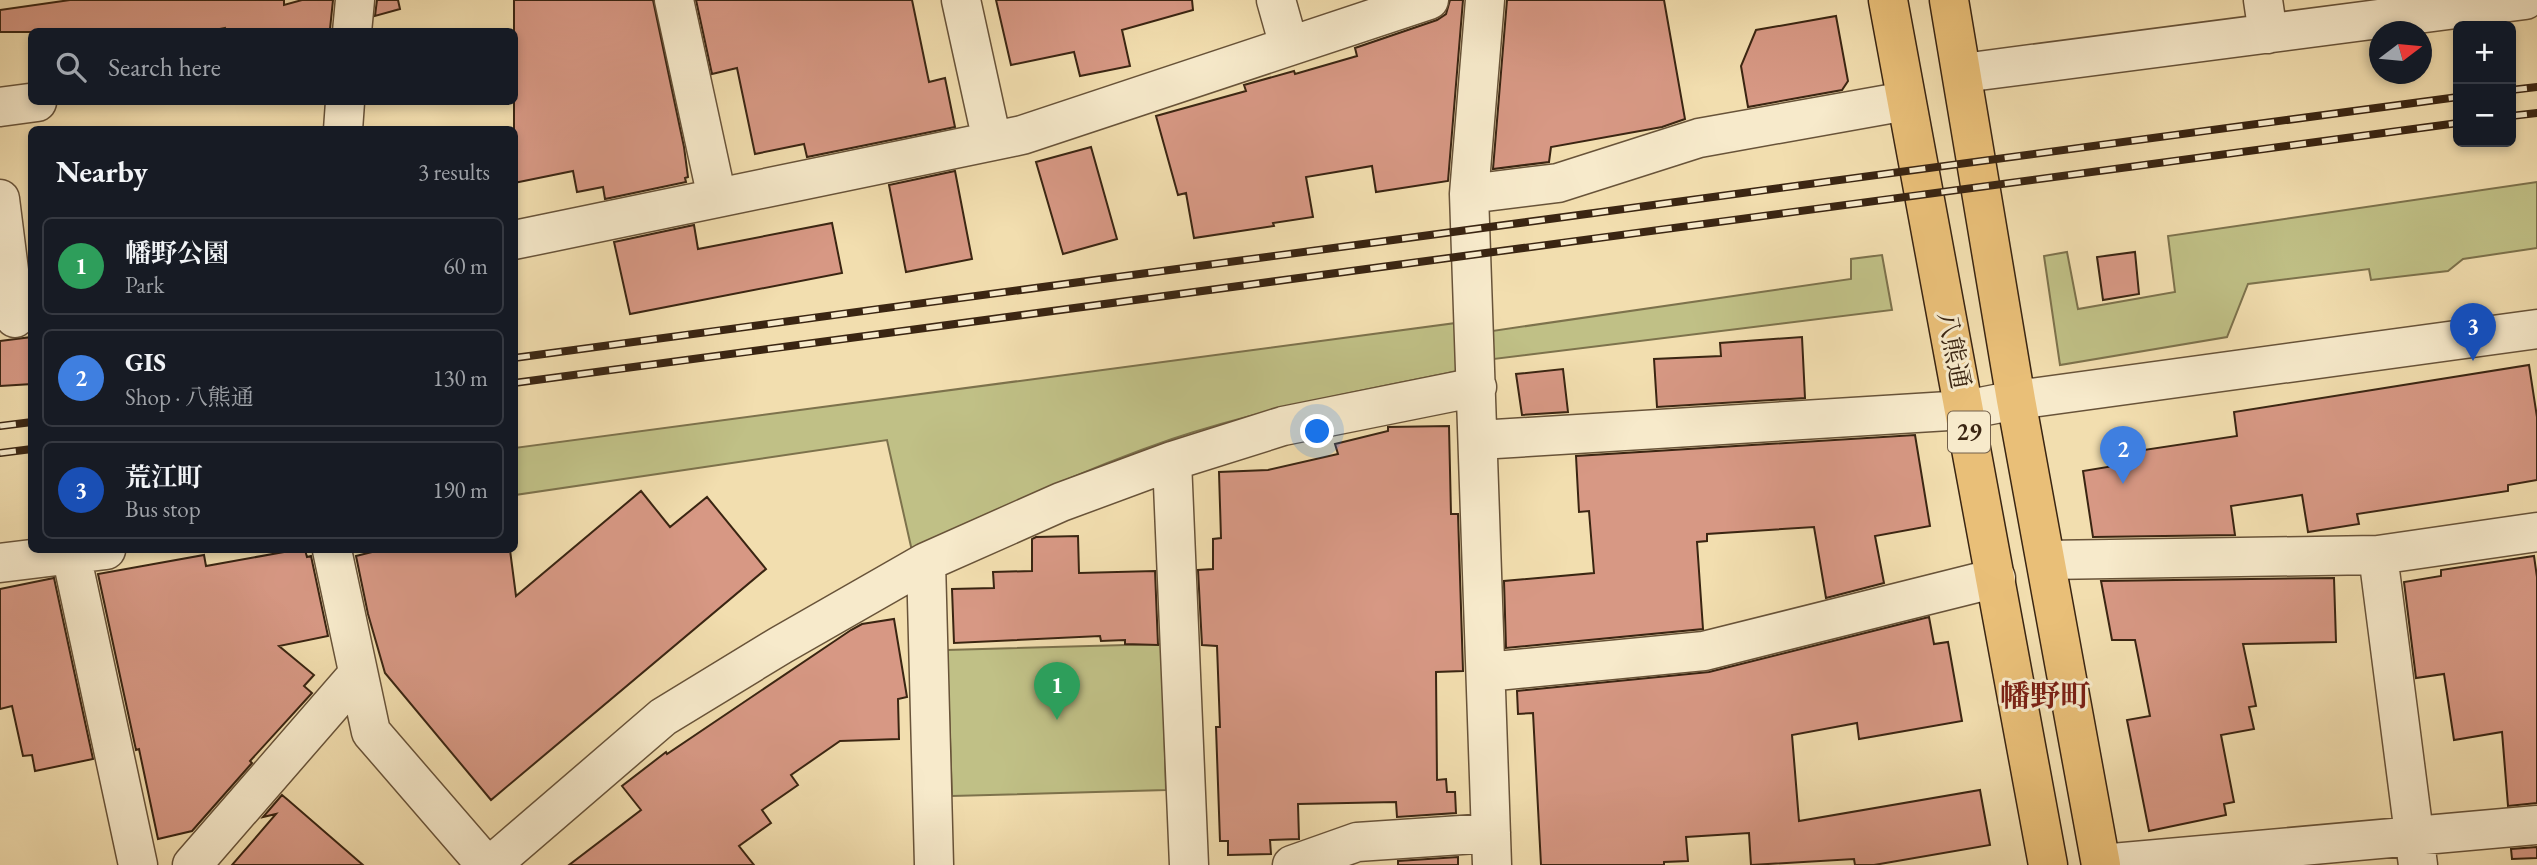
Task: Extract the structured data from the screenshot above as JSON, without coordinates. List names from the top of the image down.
{
  "streets": {
    "main road": ["八熊通", "29"]
  },
  "districts": ["幡野町"],
  "north": "right",
  "page": {
    "map_buttons": ["+", "−"],
    "search": "Search here",
    "heading": ["Nearby", "3 results"],
    "list": [
      {
        "mark": "1",
        "name": "幡野公園",
        "note": "Park",
        "value": "60 m"
      },
      {
        "mark": "2",
        "name": "GIS",
        "note": "Shop · 八熊通",
        "value": "130 m"
      },
      {
        "mark": "3",
        "name": "荒江町",
        "note": "Bus stop",
        "value": "190 m"
      }
    ],
    "pins": ["3", "2", "1"]
  }
}
